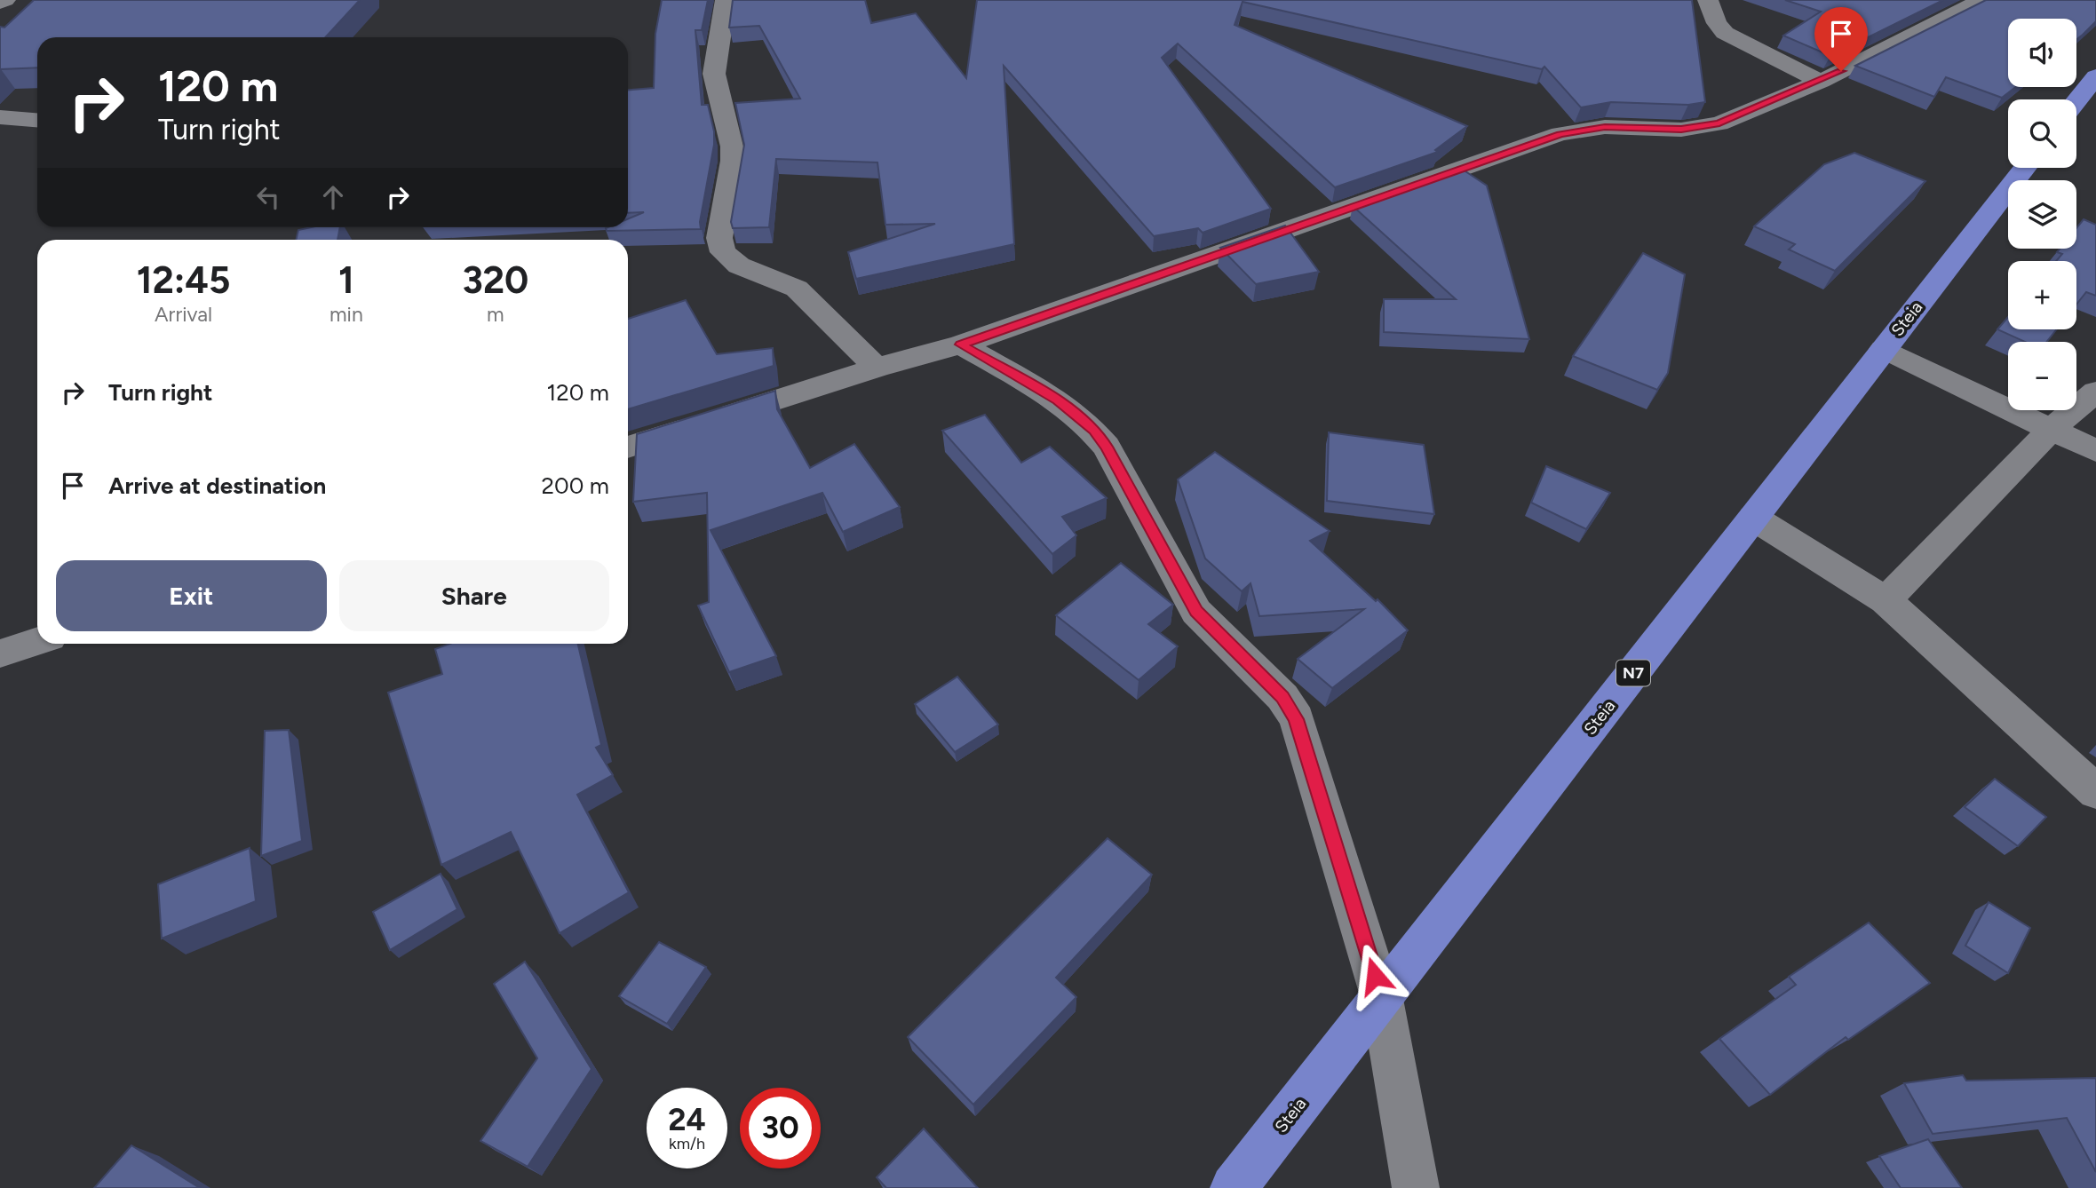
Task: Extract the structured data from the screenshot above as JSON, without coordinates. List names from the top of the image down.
{
  "streets": {
    "main road": ["Steia", "N7"]
  },
  "page": {
    "map_buttons": ["+", "−"],
    "turn": ["120 m", "Turn right"],
    "eta": [
      "12:45",
      "Arrival",
      "1",
      "min",
      "320",
      "m"
    ],
    "list": [
      {
        "name": "Turn right",
        "value": "120 m"
      },
      {
        "name": "Arrive at destination",
        "value": "200 m"
      }
    ],
    "buttons": ["Exit", "Share"],
    "speed": "24 km/h",
    "limit": "30"
  }
}
